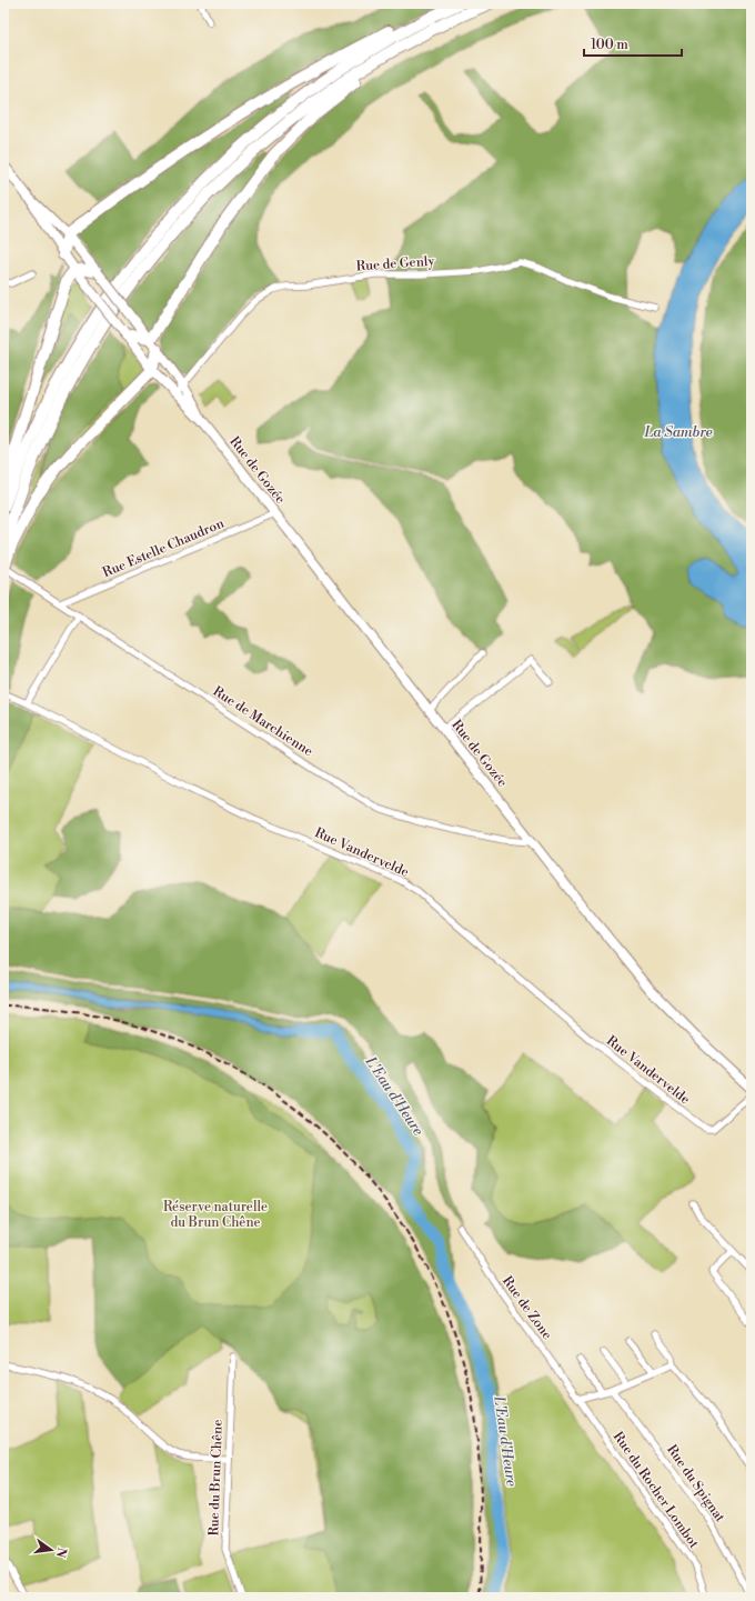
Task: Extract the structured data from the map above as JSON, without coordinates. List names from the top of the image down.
{
  "streets": {
    "main road": ["Rue de Gozée"],
    "street": [
      "Rue de Genly",
      "Rue Estelle Chaudron",
      "Rue de Marchienne",
      "Rue Vandervelde",
      "Rue de Zone",
      "Rue du Brun Chêne",
      "Rue du Spignat",
      "Rue du Rocher Lombot"
    ]
  },
  "crossings": [
    ["Rue de Genly", "Rue de Gozée"],
    ["Rue de Gozée", "Rue Estelle Chaudron"],
    ["Rue de Gozée", "Rue de Marchienne"],
    ["Rue Estelle Chaudron", "Rue de Marchienne"],
    ["Rue de Zone", "Rue du Rocher Lombot"]
  ],
  "water": ["La Sambre", "L'Eau d'Heure"],
  "parks": ["Réserve naturelle du Brun Chêne"],
  "scale_bar": "100 m",
  "north": "right"
}
